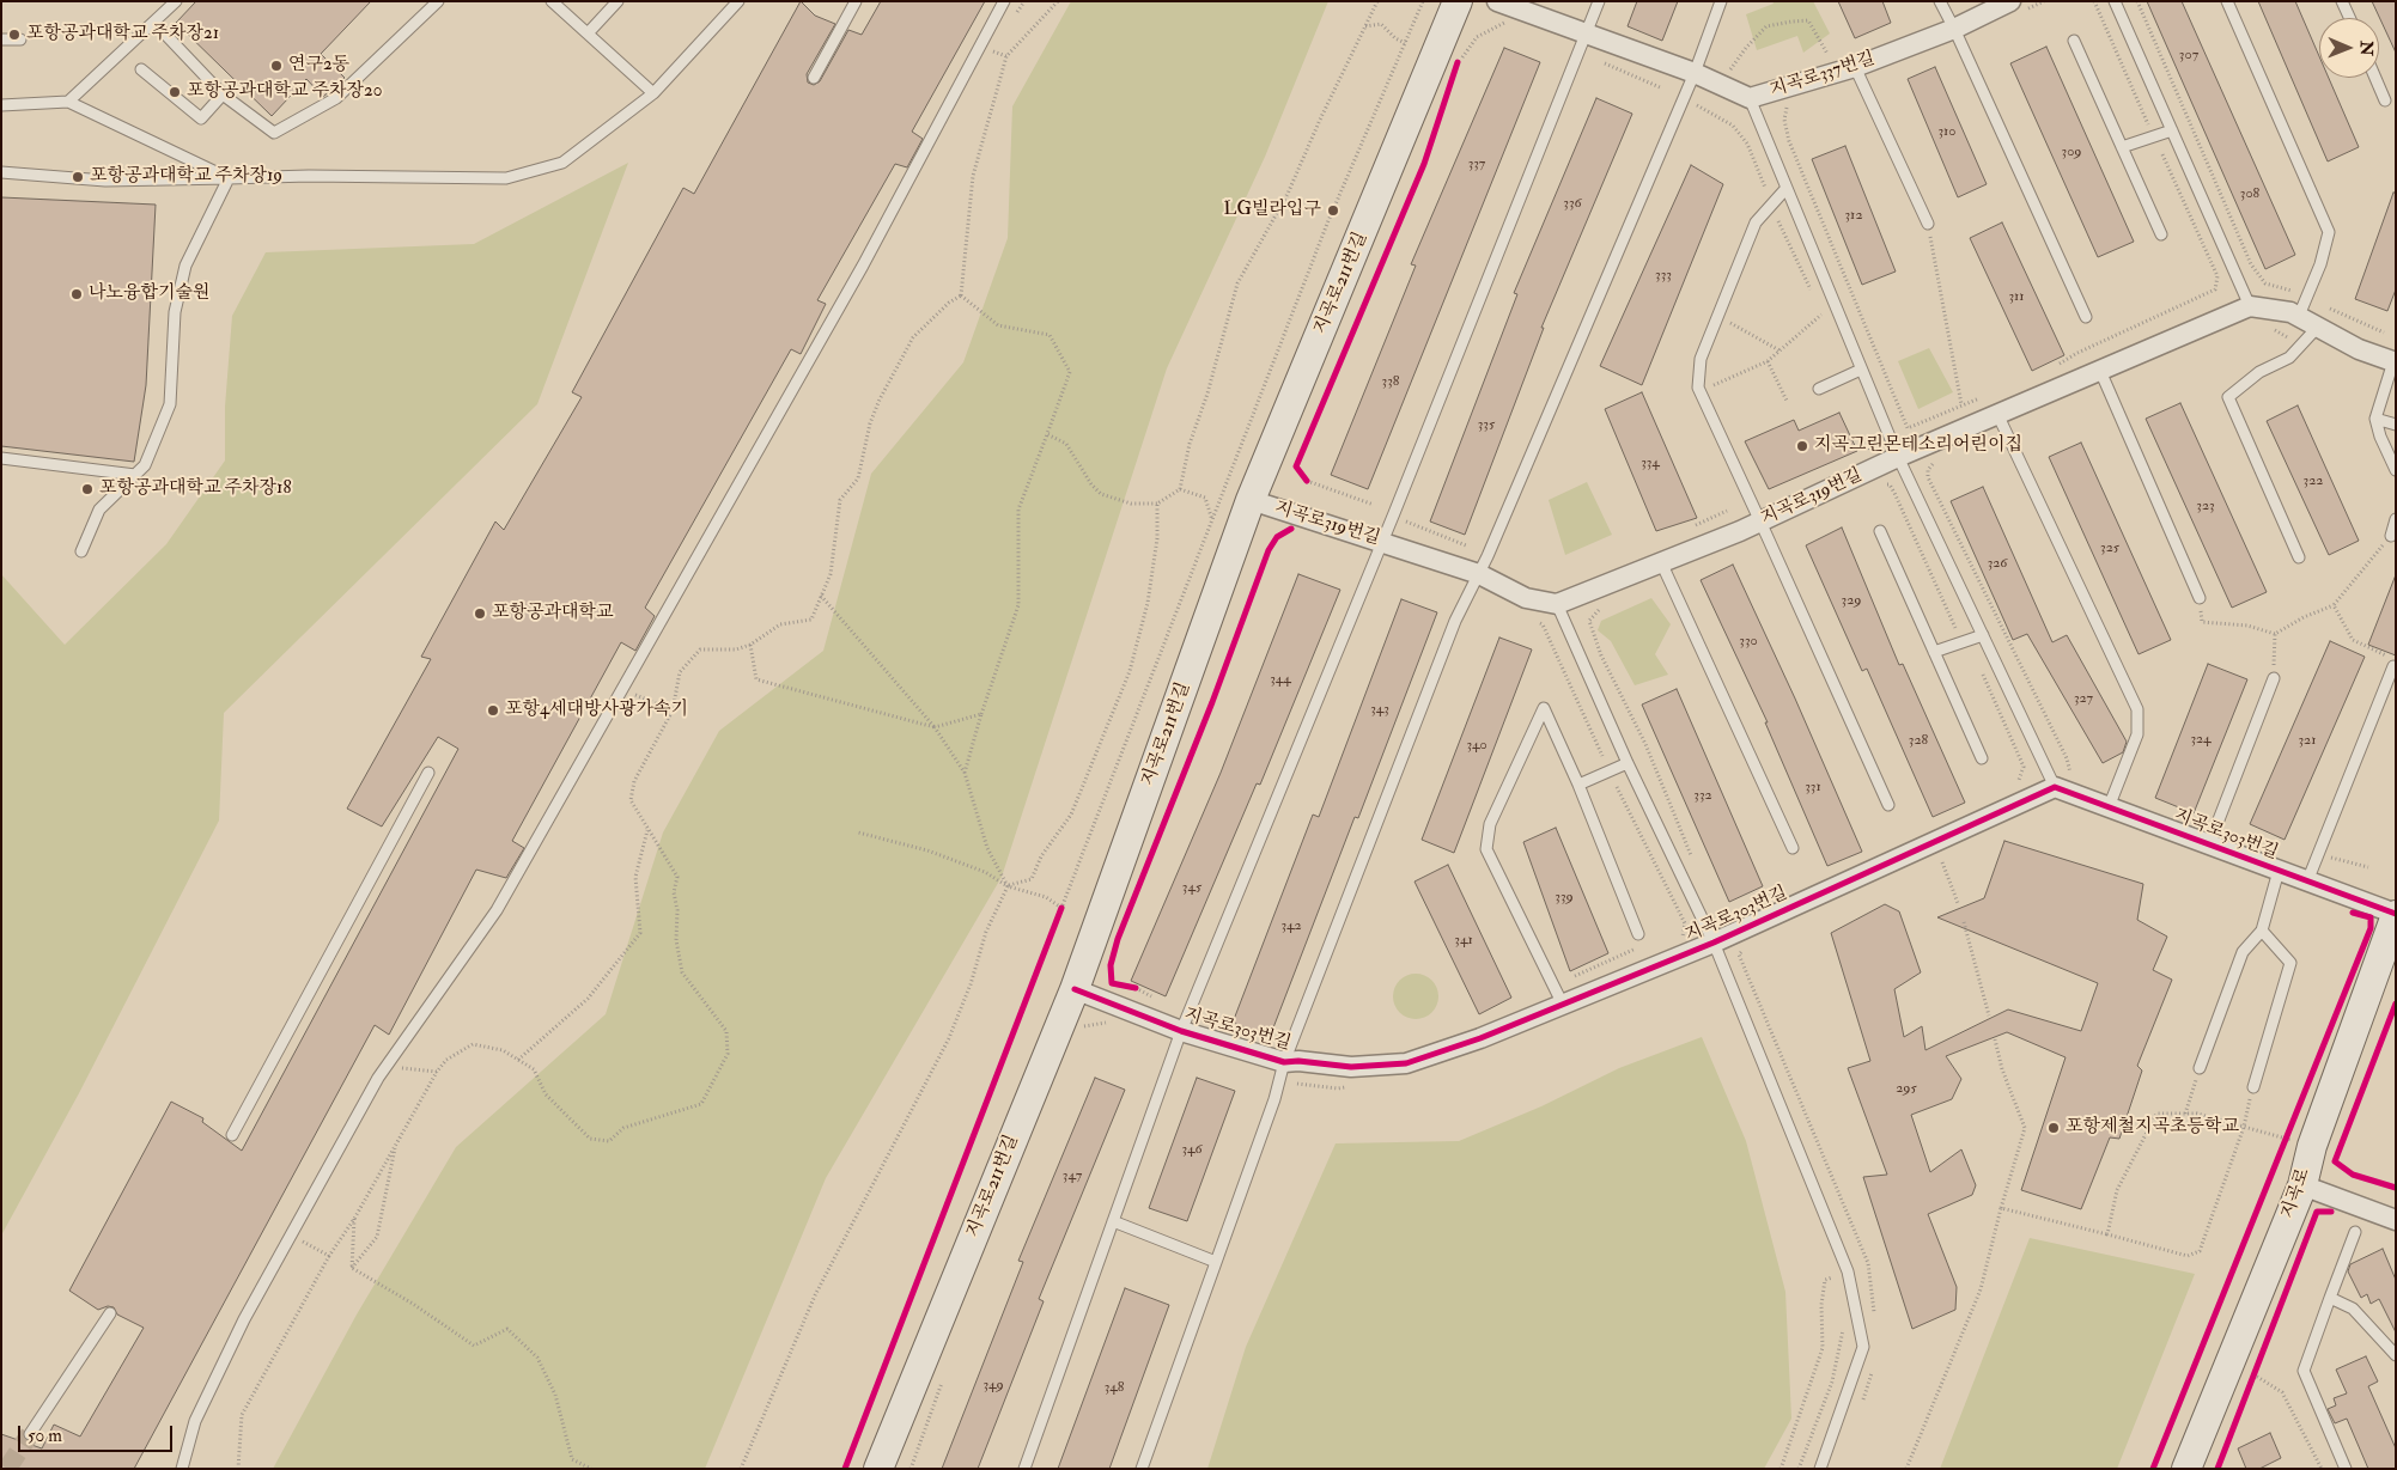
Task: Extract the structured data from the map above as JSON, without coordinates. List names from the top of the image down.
{
  "streets": {
    "main road": ["지곡로211번길", "지곡로"],
    "street": ["지곡로337번길", "지곡로319번길", "지곡로303번길"]
  },
  "crossings": [
    ["지곡로211번길", "지곡로319번길"],
    ["지곡로211번길", "지곡로303번길"],
    ["지곡로303번길", "지곡로"]
  ],
  "places": [
    "포항공과대학교 주차장21",
    "연구2동",
    "포항공과대학교 주차장20",
    "포항공과대학교 주차장19",
    "LG빌라입구",
    "나노융합기술원",
    "지곡그린몬테소리어린이집",
    "포항공과대학교 주차장18",
    "포항공과대학교",
    "포항4세대방사광가속기",
    "포항제철지곡초등학교"
  ],
  "house_numbers": [
    "307",
    "310",
    "309",
    "337",
    "308",
    "336",
    "312",
    "333",
    "311",
    "338",
    "335",
    "334",
    "322",
    "323",
    "325",
    "326",
    "329",
    "330",
    "344",
    "327",
    "343",
    "324",
    "328",
    "321",
    "340",
    "331",
    "332",
    "345",
    "339",
    "342",
    "341",
    "295",
    "346",
    "347",
    "349",
    "348"
  ],
  "scale_bar": "50 m",
  "north": "right"
}
